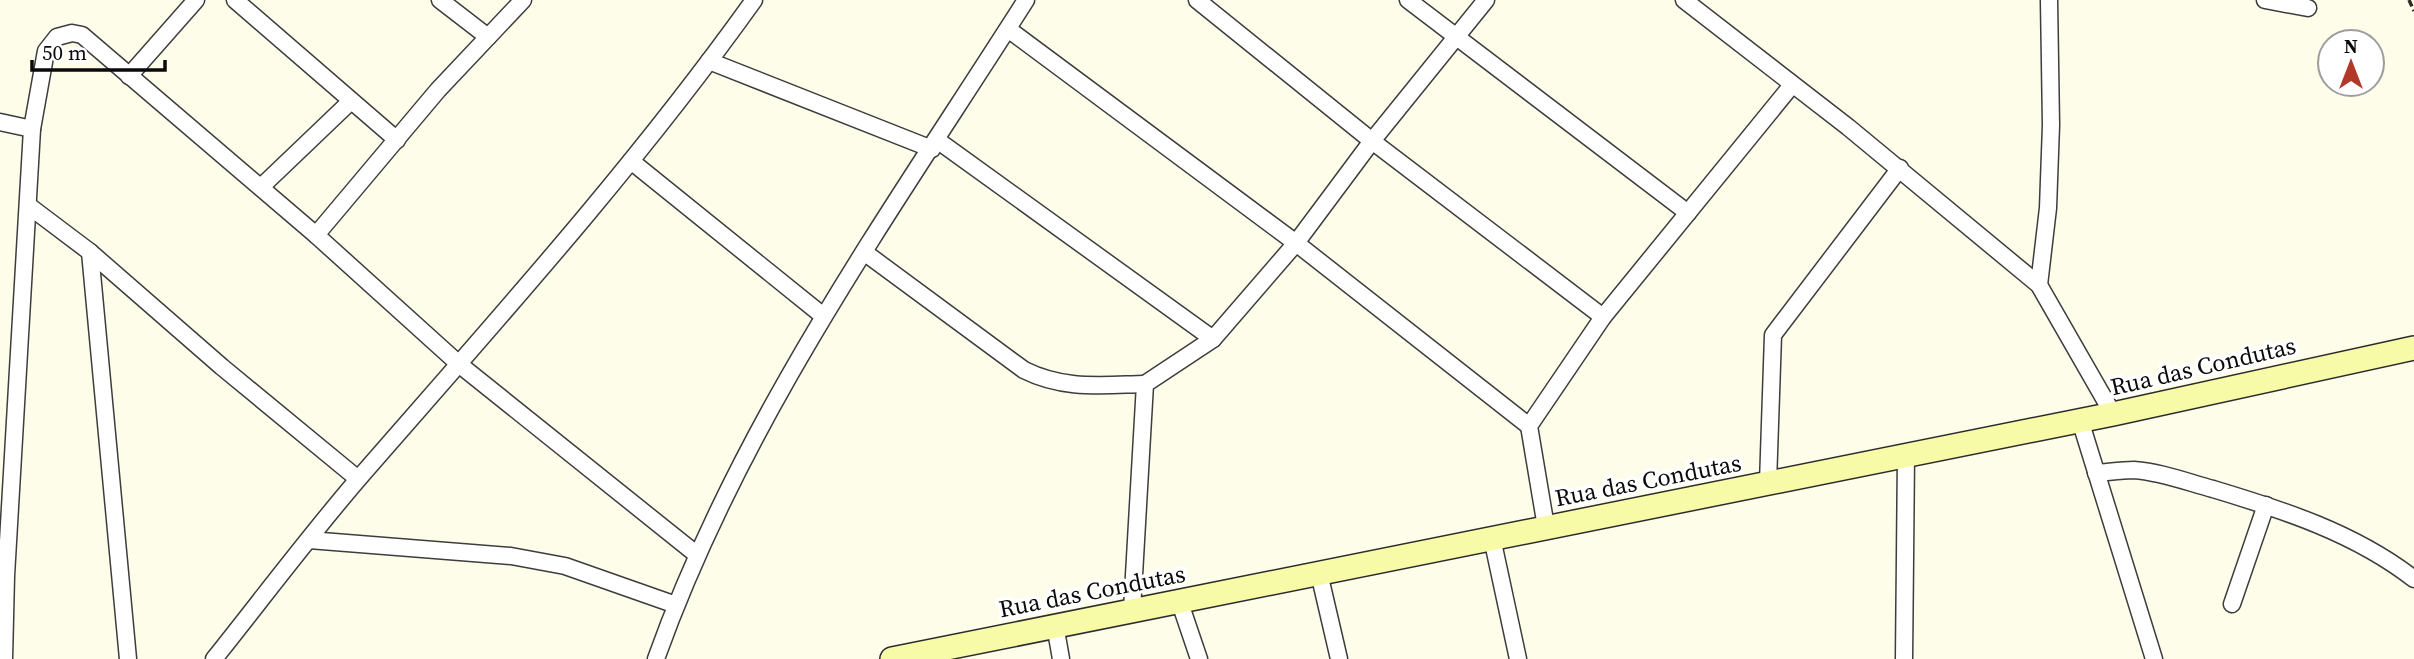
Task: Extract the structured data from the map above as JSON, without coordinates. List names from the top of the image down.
{
  "streets": {
    "street": ["Rua das Condutas"]
  },
  "scale_bar": "50 m",
  "north": "top"
}
